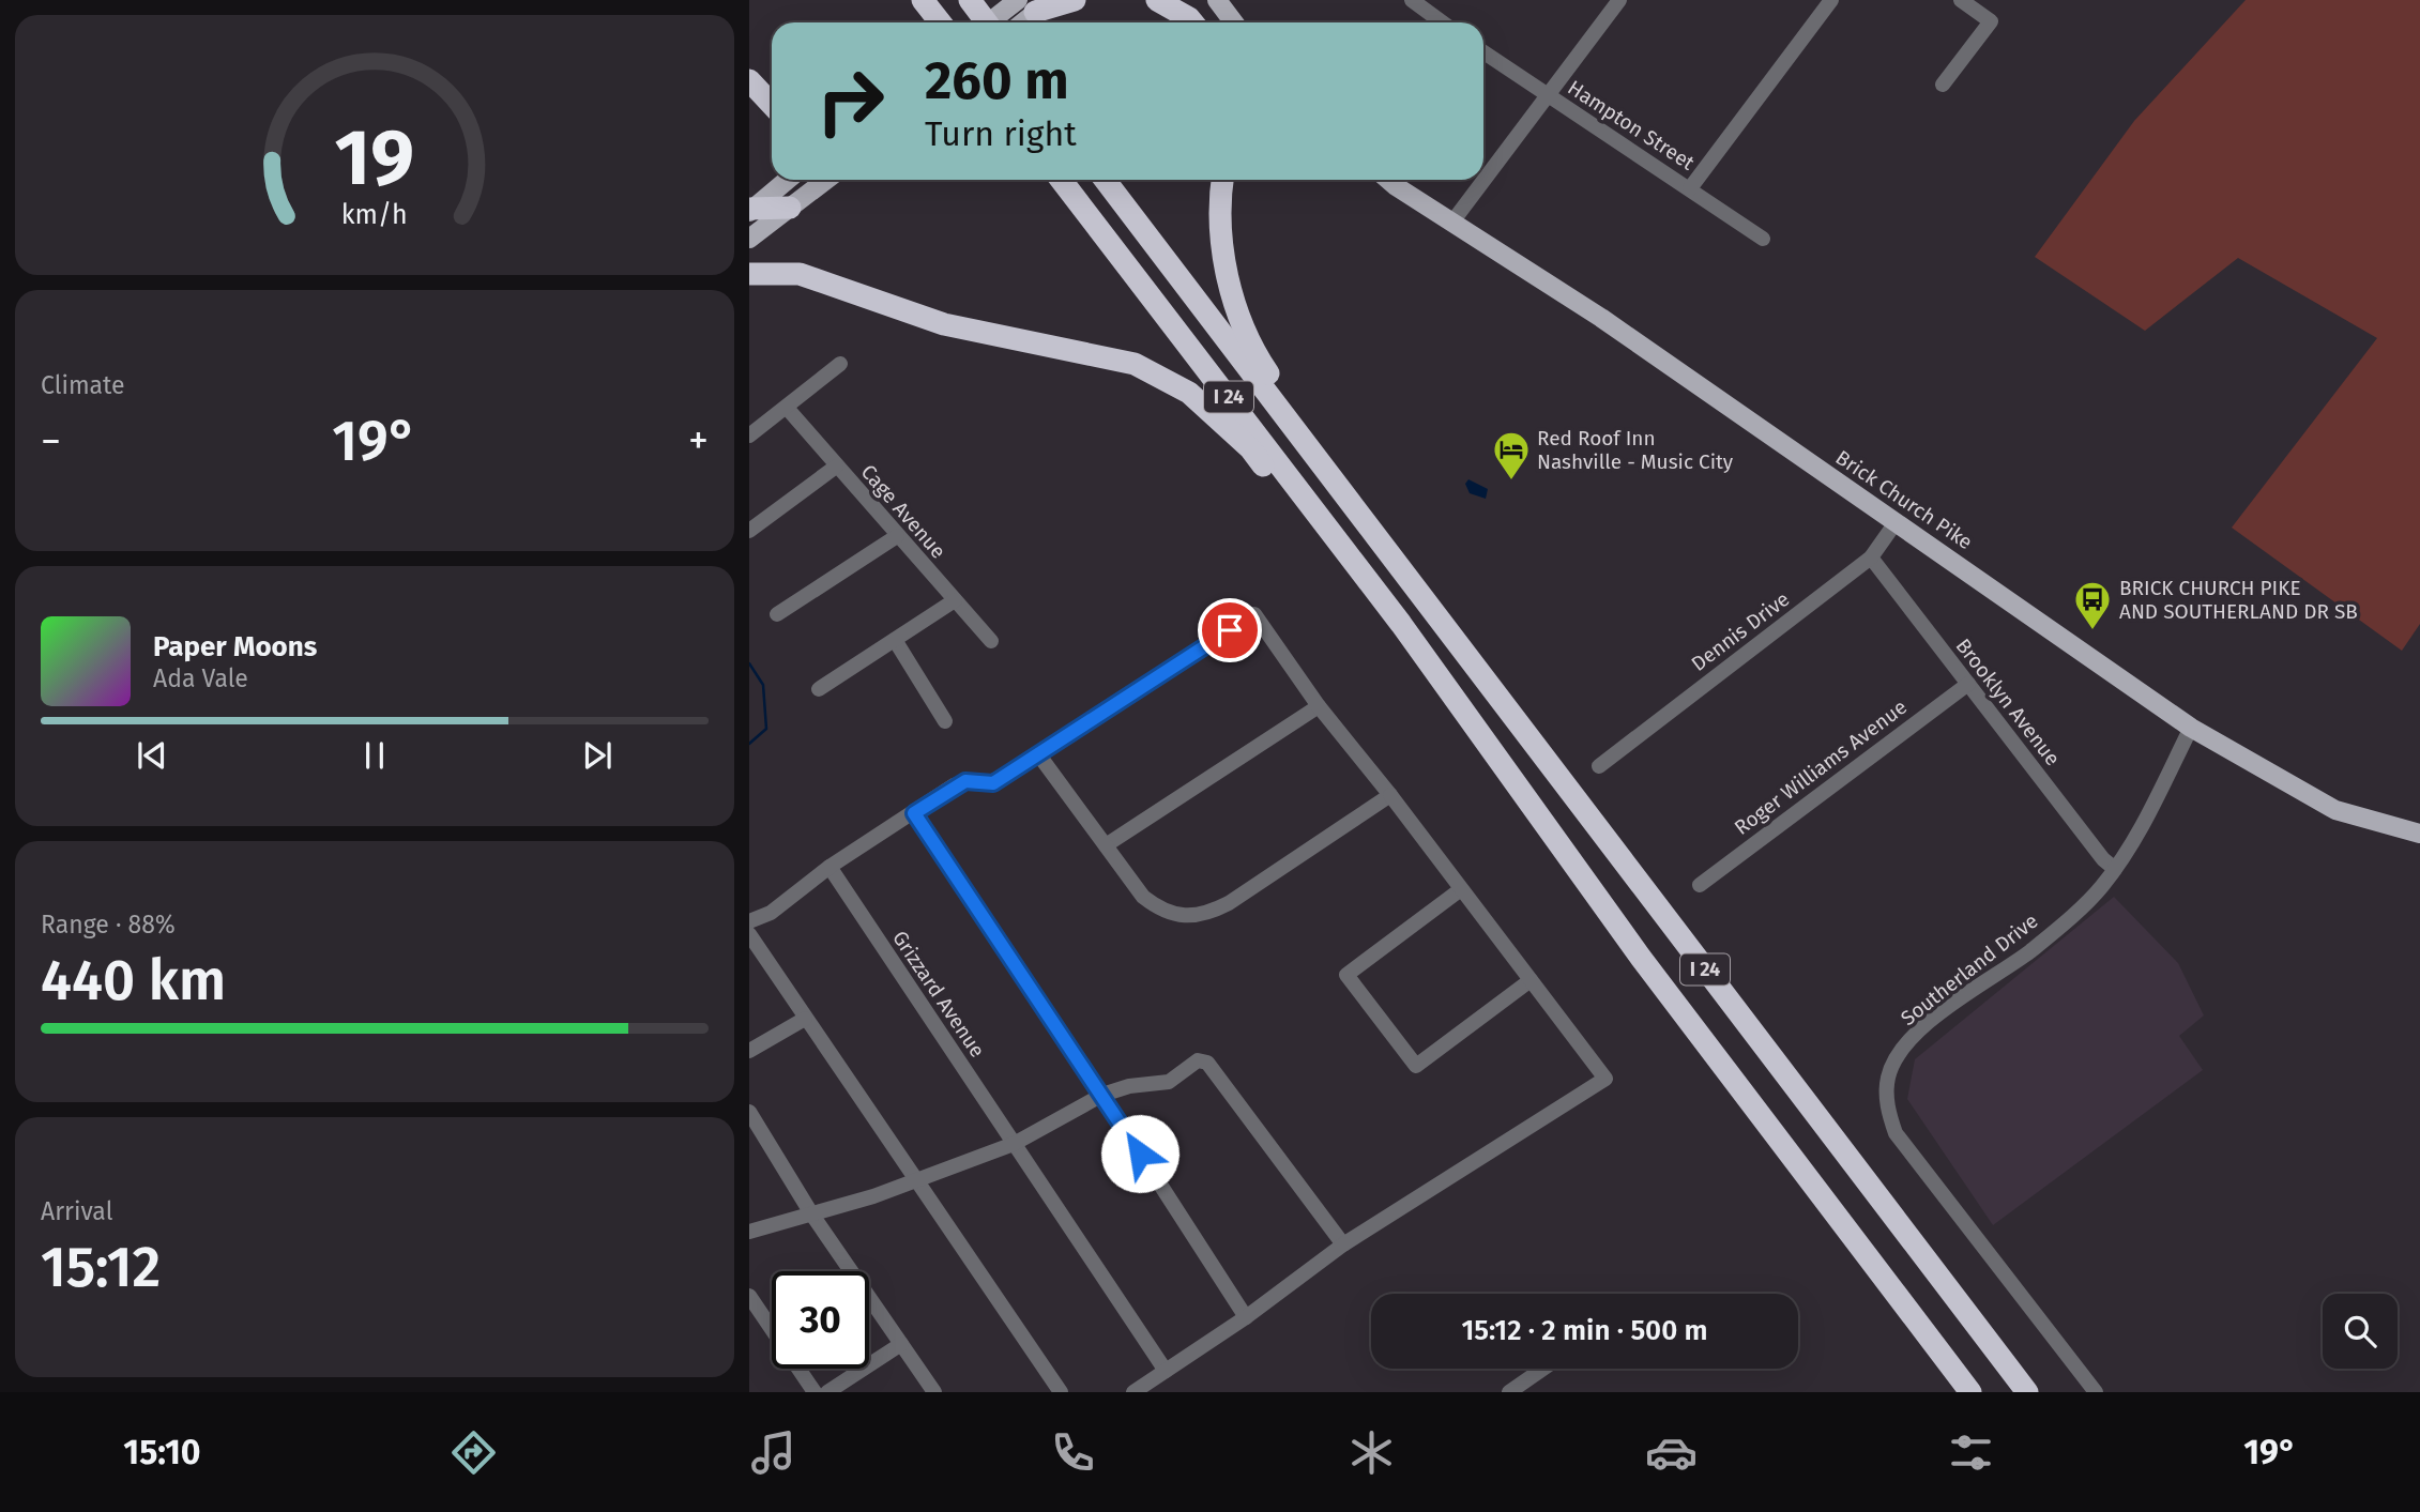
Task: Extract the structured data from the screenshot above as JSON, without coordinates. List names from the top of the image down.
{
  "streets": {
    "highway": ["I 24"],
    "main road": ["Brick Church Pike"],
    "street": [
      "Hampton Street",
      "Cage Avenue",
      "Dennis Drive",
      "Brooklyn Avenue",
      "Roger Williams Avenue",
      "Southerland Drive",
      "Grizzard Avenue"
    ]
  },
  "crossings": [
    ["Brick Church Pike", "Dennis Drive"],
    ["Brick Church Pike", "Southerland Drive"],
    ["Dennis Drive", "Brooklyn Avenue"],
    ["Brooklyn Avenue", "Roger Williams Avenue"],
    ["Brooklyn Avenue", "Southerland Drive"]
  ],
  "places": {
    "hotel": ["Red Roof Inn Nashville - Music City"],
    "bus stop": ["BRICK CHURCH PIKE AND SOUTHERLAND DR SB"]
  },
  "page": {
    "turn": ["260 m", "Turn right"],
    "tile": [
      "Climate",
      ["Range · 88%", "440 km"],
      ["Arrival", "15:12"]
    ],
    "heat": ["−", "19°", "+"],
    "song": ["Paper Moons", "Ada Vale"],
    "limit": "30",
    "trip": "15:12 · 2 min · 500 m",
    "tabs": ["15:10", "19°"],
    "gauge": ["19", "km/h"]
  }
}
